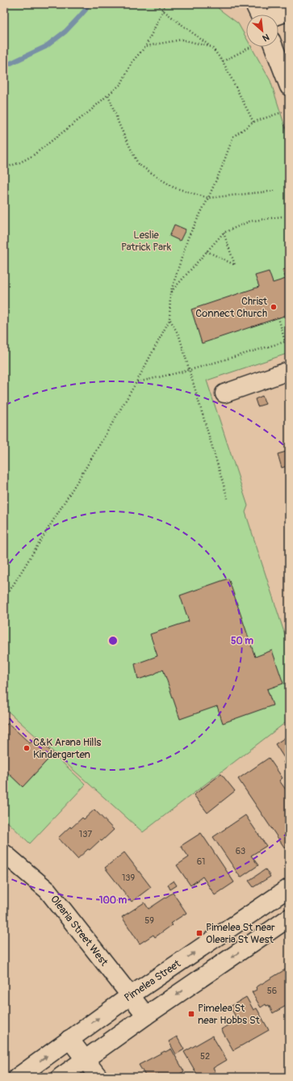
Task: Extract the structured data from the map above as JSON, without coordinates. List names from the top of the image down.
{
  "streets": {
    "main road": ["Olearia Street West", "Pimelea Street"]
  },
  "crossings": [
    ["Olearia Street West", "Pimelea Street"]
  ],
  "parks": ["Leslie Patrick Park"],
  "places": {
    "other": ["Christ Connect Church", "C&K Arana Hills Kindergarten"],
    "transit": ["Pimelea St near Olearia St West", "Pimelea St near Hobbs St"]
  },
  "house_numbers": [
    "137",
    "63",
    "61",
    "139",
    "59",
    "56",
    "52"
  ],
  "north": "bottom right",
  "rings": ["50 m", "100 m"]
}
